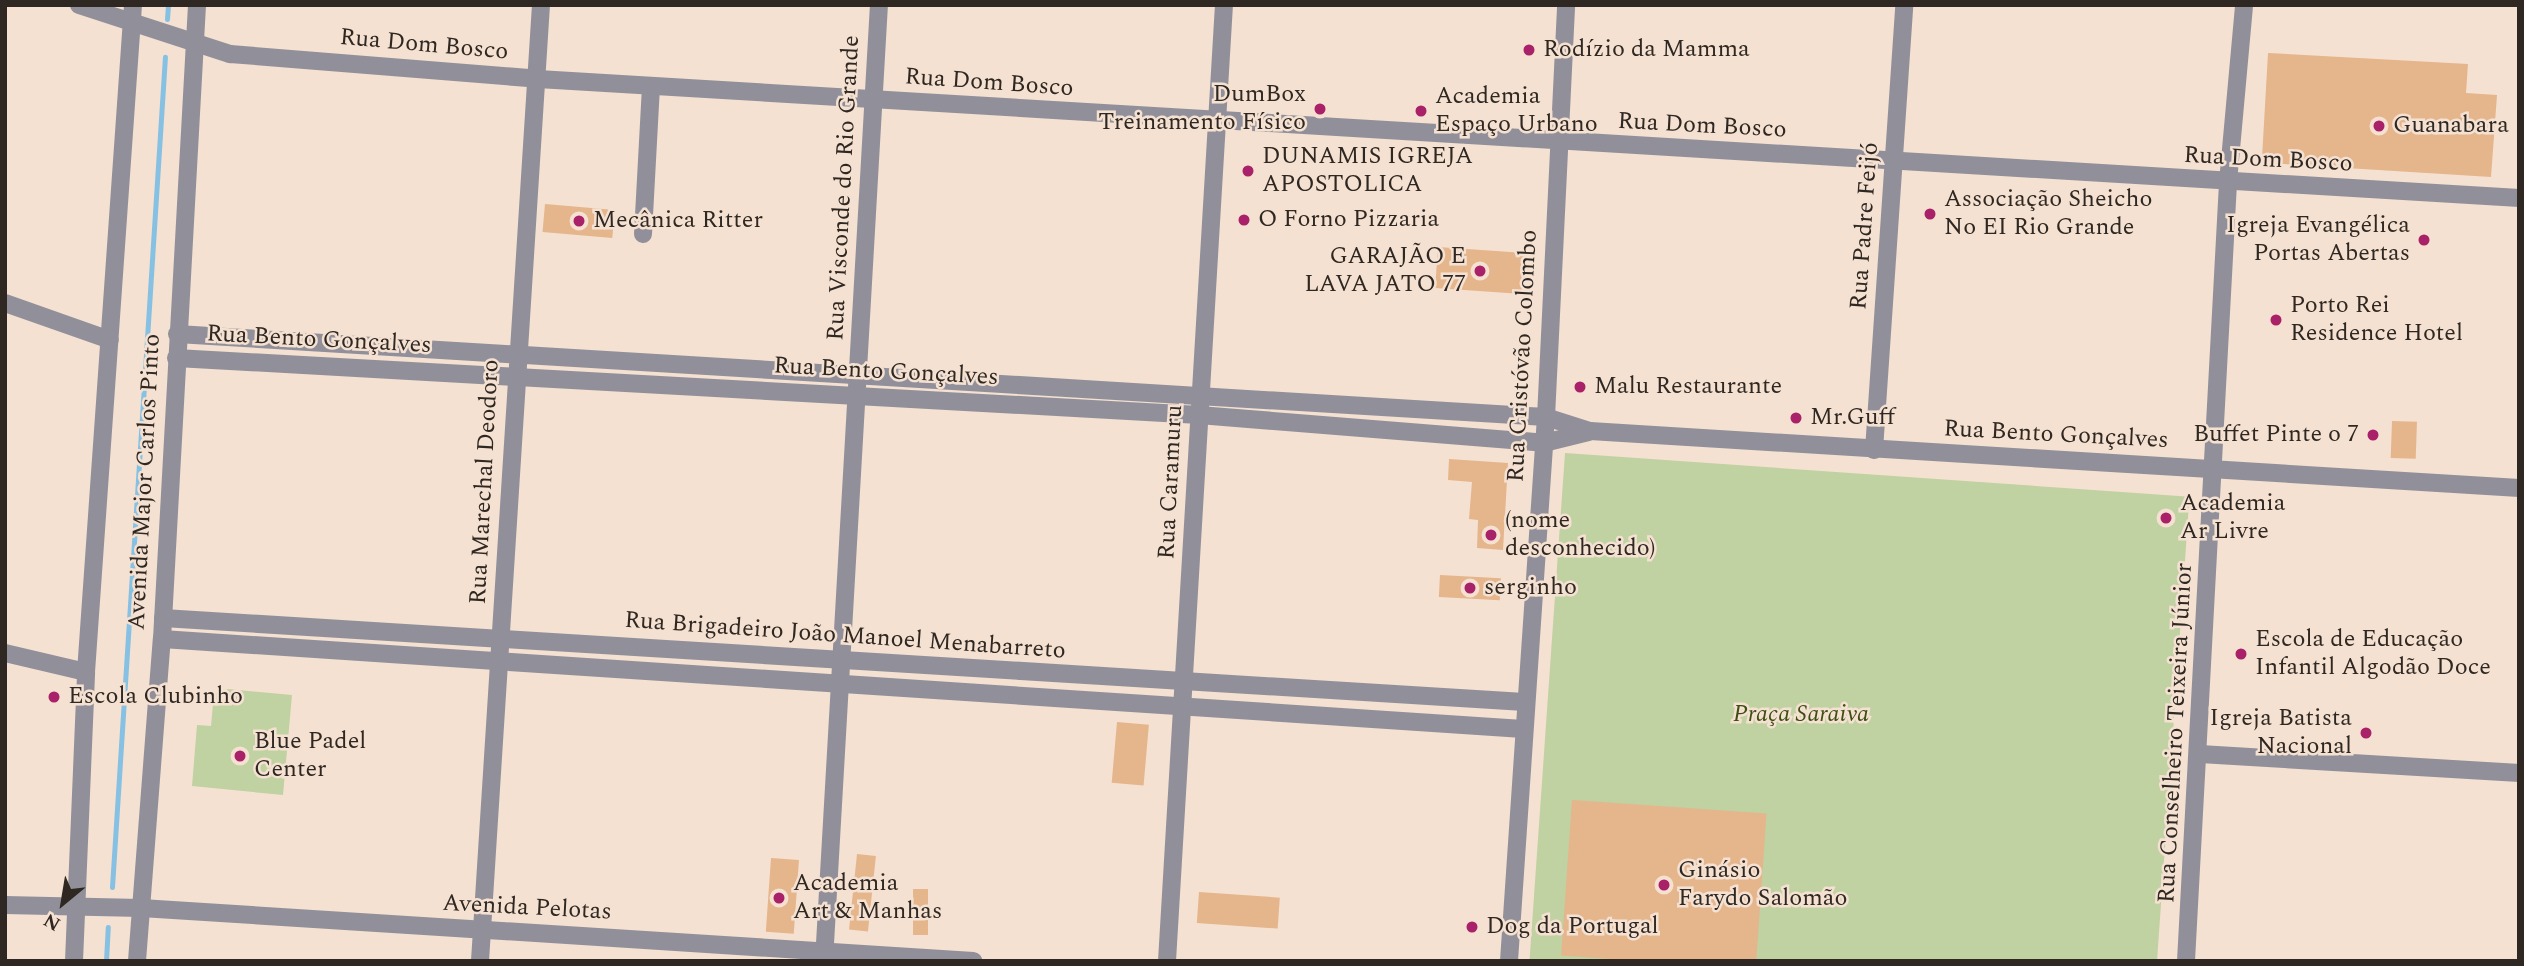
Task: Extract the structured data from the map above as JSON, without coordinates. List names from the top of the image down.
{
  "streets": {
    "street": [
      "Rua Dom Bosco",
      "Rua Visconde do Rio Grande",
      "Rua Padre Feijó",
      "Rua Bento Gonçalves",
      "Rua Cristóvão Colombo",
      "Avenida Major Carlos Pinto",
      "Rua Marechal Deodoro",
      "Rua Caramuru",
      "Rua Brigadeiro João Manoel Menabarreto",
      "Rua Conselheiro Teixeira Júnior",
      "Avenida Pelotas"
    ]
  },
  "crossings": [
    ["Rua Dom Bosco", "Rua Visconde do Rio Grande"],
    ["Rua Dom Bosco", "Rua Padre Feijó"],
    ["Rua Dom Bosco", "Rua Cristóvão Colombo"],
    ["Rua Dom Bosco", "Avenida Major Carlos Pinto"],
    ["Rua Dom Bosco", "Rua Marechal Deodoro"],
    ["Rua Dom Bosco", "Rua Caramuru"],
    ["Rua Dom Bosco", "Rua Conselheiro Teixeira Júnior"],
    ["Rua Visconde do Rio Grande", "Rua Bento Gonçalves"],
    ["Rua Visconde do Rio Grande", "Rua Brigadeiro João Manoel Menabarreto"],
    ["Rua Visconde do Rio Grande", "Avenida Pelotas"],
    ["Rua Padre Feijó", "Rua Bento Gonçalves"],
    ["Rua Bento Gonçalves", "Rua Cristóvão Colombo"],
    ["Rua Bento Gonçalves", "Avenida Major Carlos Pinto"],
    ["Rua Bento Gonçalves", "Rua Marechal Deodoro"],
    ["Rua Bento Gonçalves", "Rua Caramuru"],
    ["Rua Bento Gonçalves", "Rua Conselheiro Teixeira Júnior"],
    ["Rua Cristóvão Colombo", "Rua Brigadeiro João Manoel Menabarreto"],
    ["Avenida Major Carlos Pinto", "Rua Brigadeiro João Manoel Menabarreto"],
    ["Avenida Major Carlos Pinto", "Avenida Pelotas"],
    ["Rua Marechal Deodoro", "Rua Brigadeiro João Manoel Menabarreto"],
    ["Rua Marechal Deodoro", "Avenida Pelotas"],
    ["Rua Caramuru", "Rua Brigadeiro João Manoel Menabarreto"]
  ],
  "parks": ["Praça Saraiva"],
  "places": [
    "Rodízio da Mamma",
    "DumBox Treinamento Físico",
    "Academia Espaço Urbano",
    "Guanabara",
    "DUNAMIS IGREJA APOSTOLICA",
    "Associação Sheicho No EI Rio Grande",
    "O Forno Pizzaria",
    "Mecânica Ritter",
    "Igreja Evangélica Portas Abertas",
    "GARAJÃO E LAVA JATO 77",
    "Porto Rei Residence Hotel",
    "Malu Restaurante",
    "Mr.Guff",
    "Buffet Pinte o 7",
    "Academia Ar Livre",
    "(nome desconhecido)",
    "serginho",
    "Escola de Educação Infantil Algodão Doce",
    "Escola Clubinho",
    "Igreja Batista Nacional",
    "Blue Padel Center",
    "Ginásio Farydo Salomão",
    "Academia Art & Manhas",
    "Dog da Portugal"
  ],
  "north": "bottom left"
}
